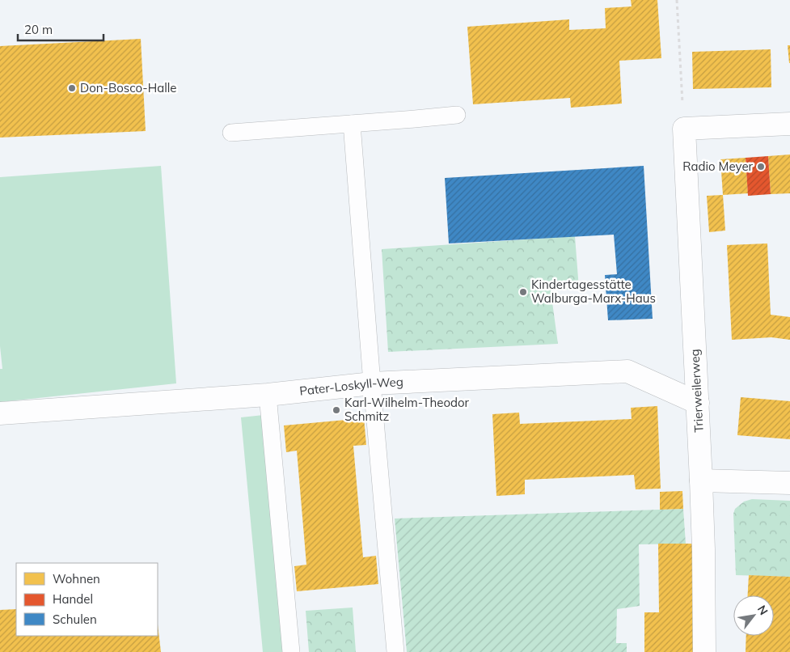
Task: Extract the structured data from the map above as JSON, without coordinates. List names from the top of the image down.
{
  "streets": {
    "street": ["Pater-Loskyll-Weg", "Trierweilerweg"]
  },
  "crossings": [
    ["Pater-Loskyll-Weg", "Trierweilerweg"]
  ],
  "places": [
    "Don-Bosco-Halle",
    "Radio Meyer",
    "Kindertagesstätte Walburga-Marx-Haus",
    "Karl-Wilhelm-Theodor Schmitz"
  ],
  "legend": ["Wohnen", "Handel", "Schulen"],
  "scale_bar": "20 m",
  "north": "top right"
}
